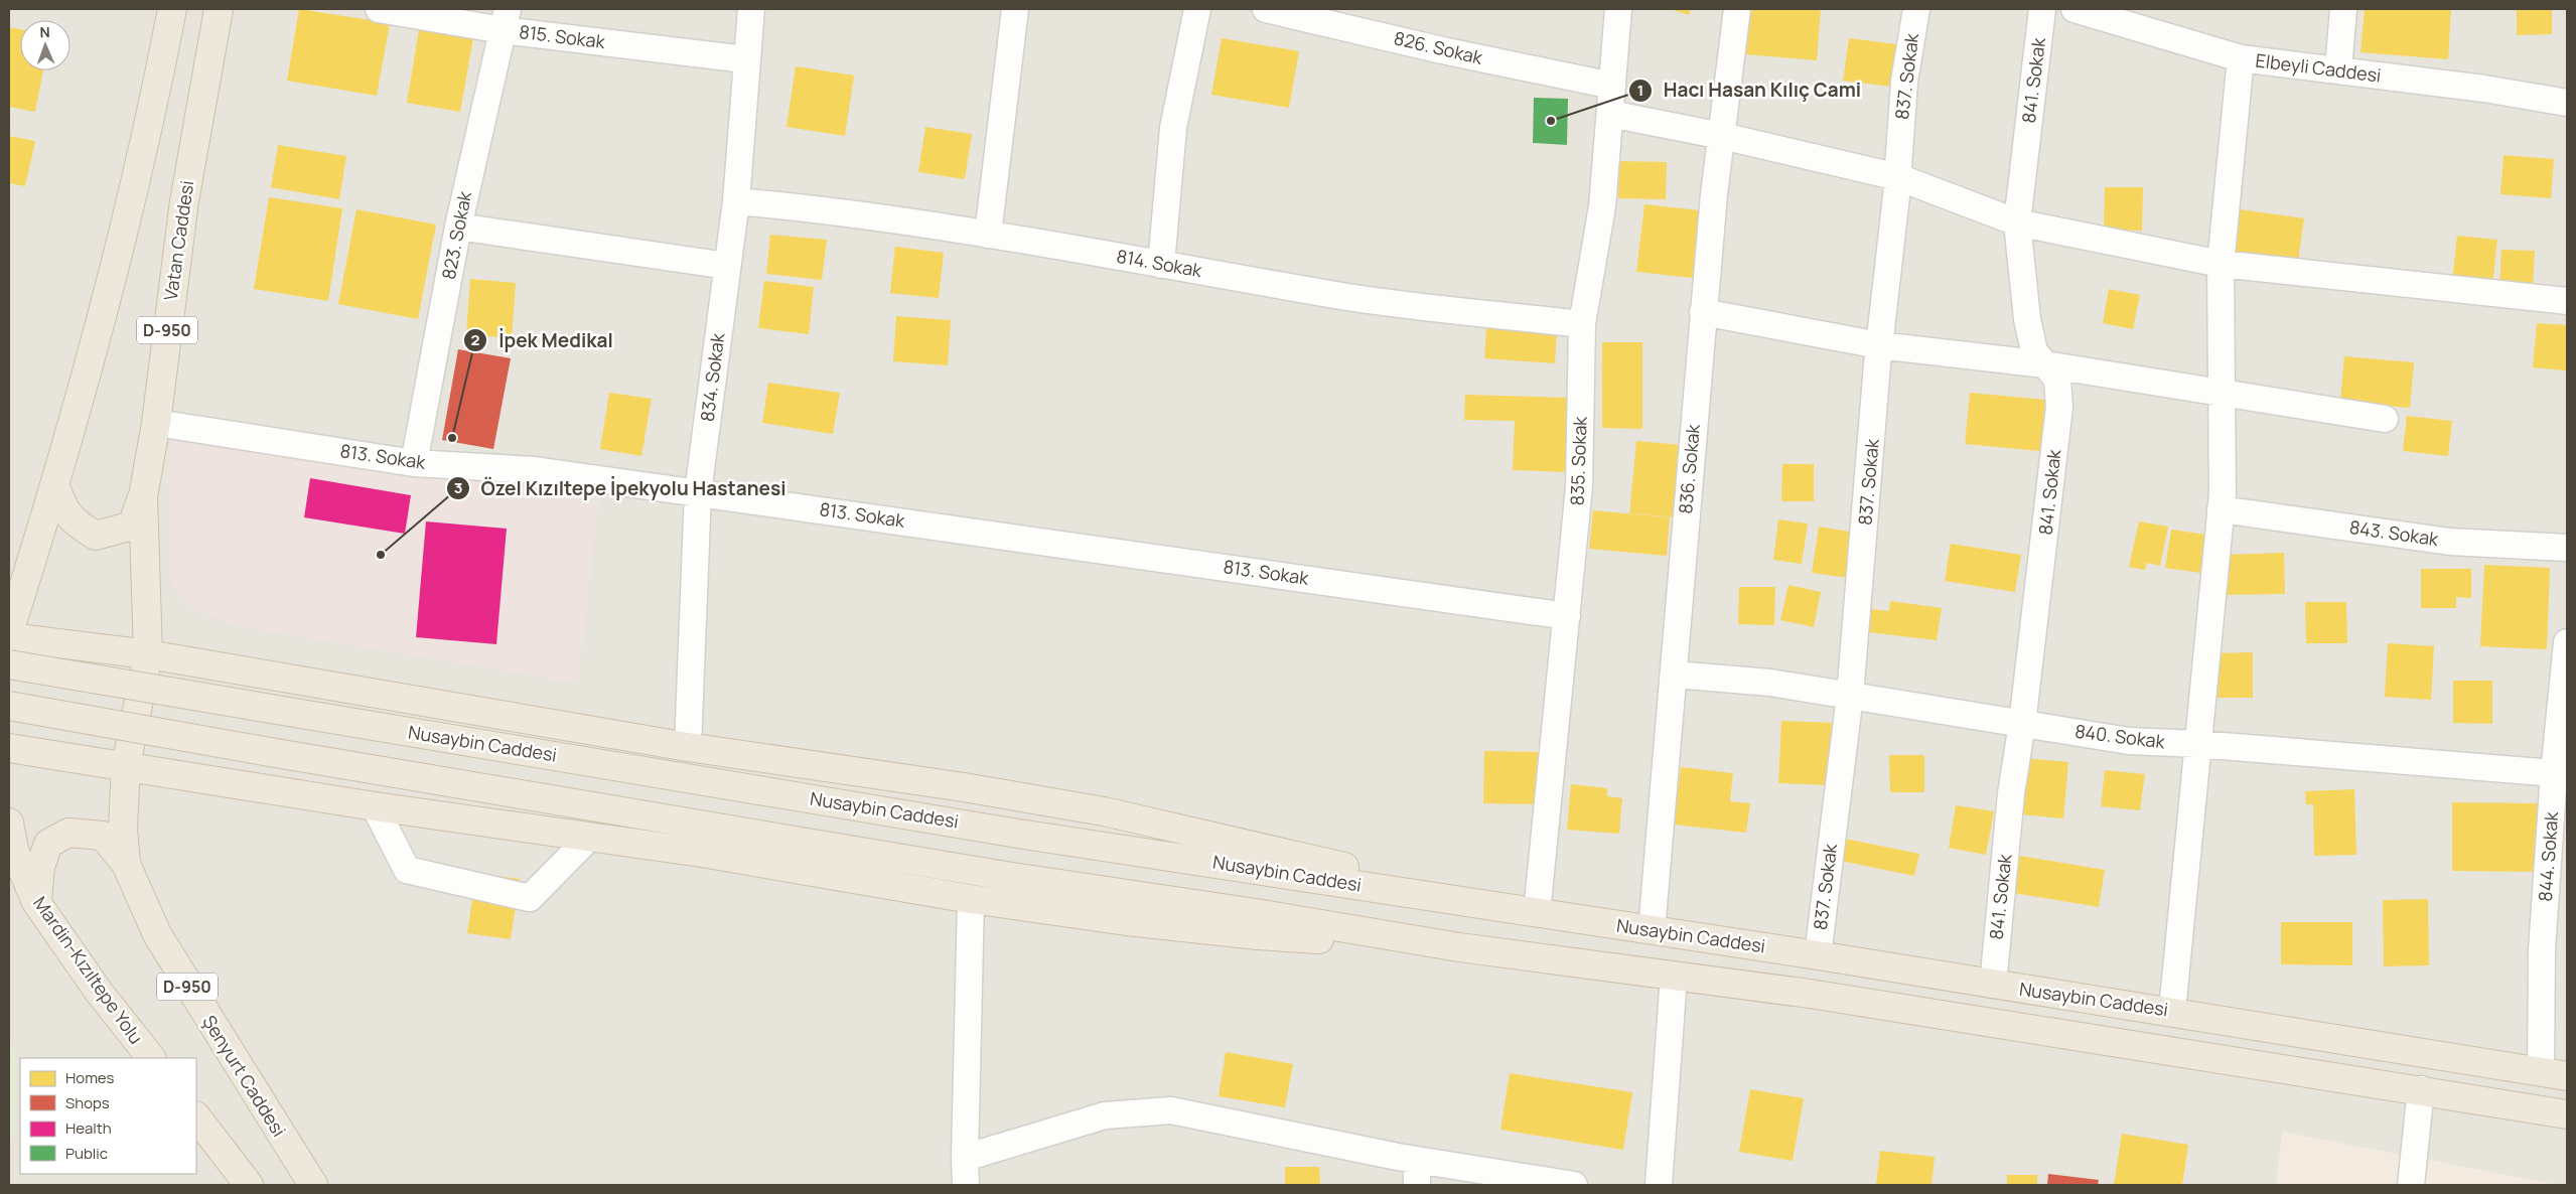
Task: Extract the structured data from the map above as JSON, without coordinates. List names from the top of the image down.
{
  "streets": {
    "highway": [
      "Vatan Caddesi",
      "D-950",
      "Nusaybin Caddesi",
      "Mardin-Kızıltepe Yolu",
      "Şenyurt Caddesi"
    ],
    "street": [
      "815. Sokak",
      "826. Sokak",
      "Elbeyli Caddesi",
      "837. Sokak",
      "841. Sokak",
      "823. Sokak",
      "814. Sokak",
      "834. Sokak",
      "813. Sokak",
      "835. Sokak",
      "836. Sokak",
      "843. Sokak",
      "840. Sokak",
      "844. Sokak"
    ]
  },
  "crossings": [
    ["815. Sokak", "823. Sokak"],
    ["815. Sokak", "834. Sokak"],
    ["826. Sokak", "835. Sokak"],
    ["837. Sokak", "840. Sokak"],
    ["837. Sokak", "Nusaybin Caddesi"],
    ["841. Sokak", "840. Sokak"],
    ["841. Sokak", "Nusaybin Caddesi"],
    ["823. Sokak", "813. Sokak"],
    ["Vatan Caddesi", "D-950"],
    ["Vatan Caddesi", "813. Sokak"],
    ["814. Sokak", "834. Sokak"],
    ["814. Sokak", "835. Sokak"],
    ["D-950", "Şenyurt Caddesi"],
    ["834. Sokak", "813. Sokak"],
    ["813. Sokak", "835. Sokak"],
    ["835. Sokak", "Nusaybin Caddesi"],
    ["836. Sokak", "840. Sokak"],
    ["836. Sokak", "Nusaybin Caddesi"],
    ["840. Sokak", "844. Sokak"],
    ["Nusaybin Caddesi", "844. Sokak"]
  ],
  "places": ["Hacı Hasan Kılıç Cami", "İpek Medikal", "Özel Kızıltepe İpekyolu Hastanesi"],
  "legend": [
    "Homes",
    "Shops",
    "Health",
    "Public"
  ],
  "north": "top"
}
